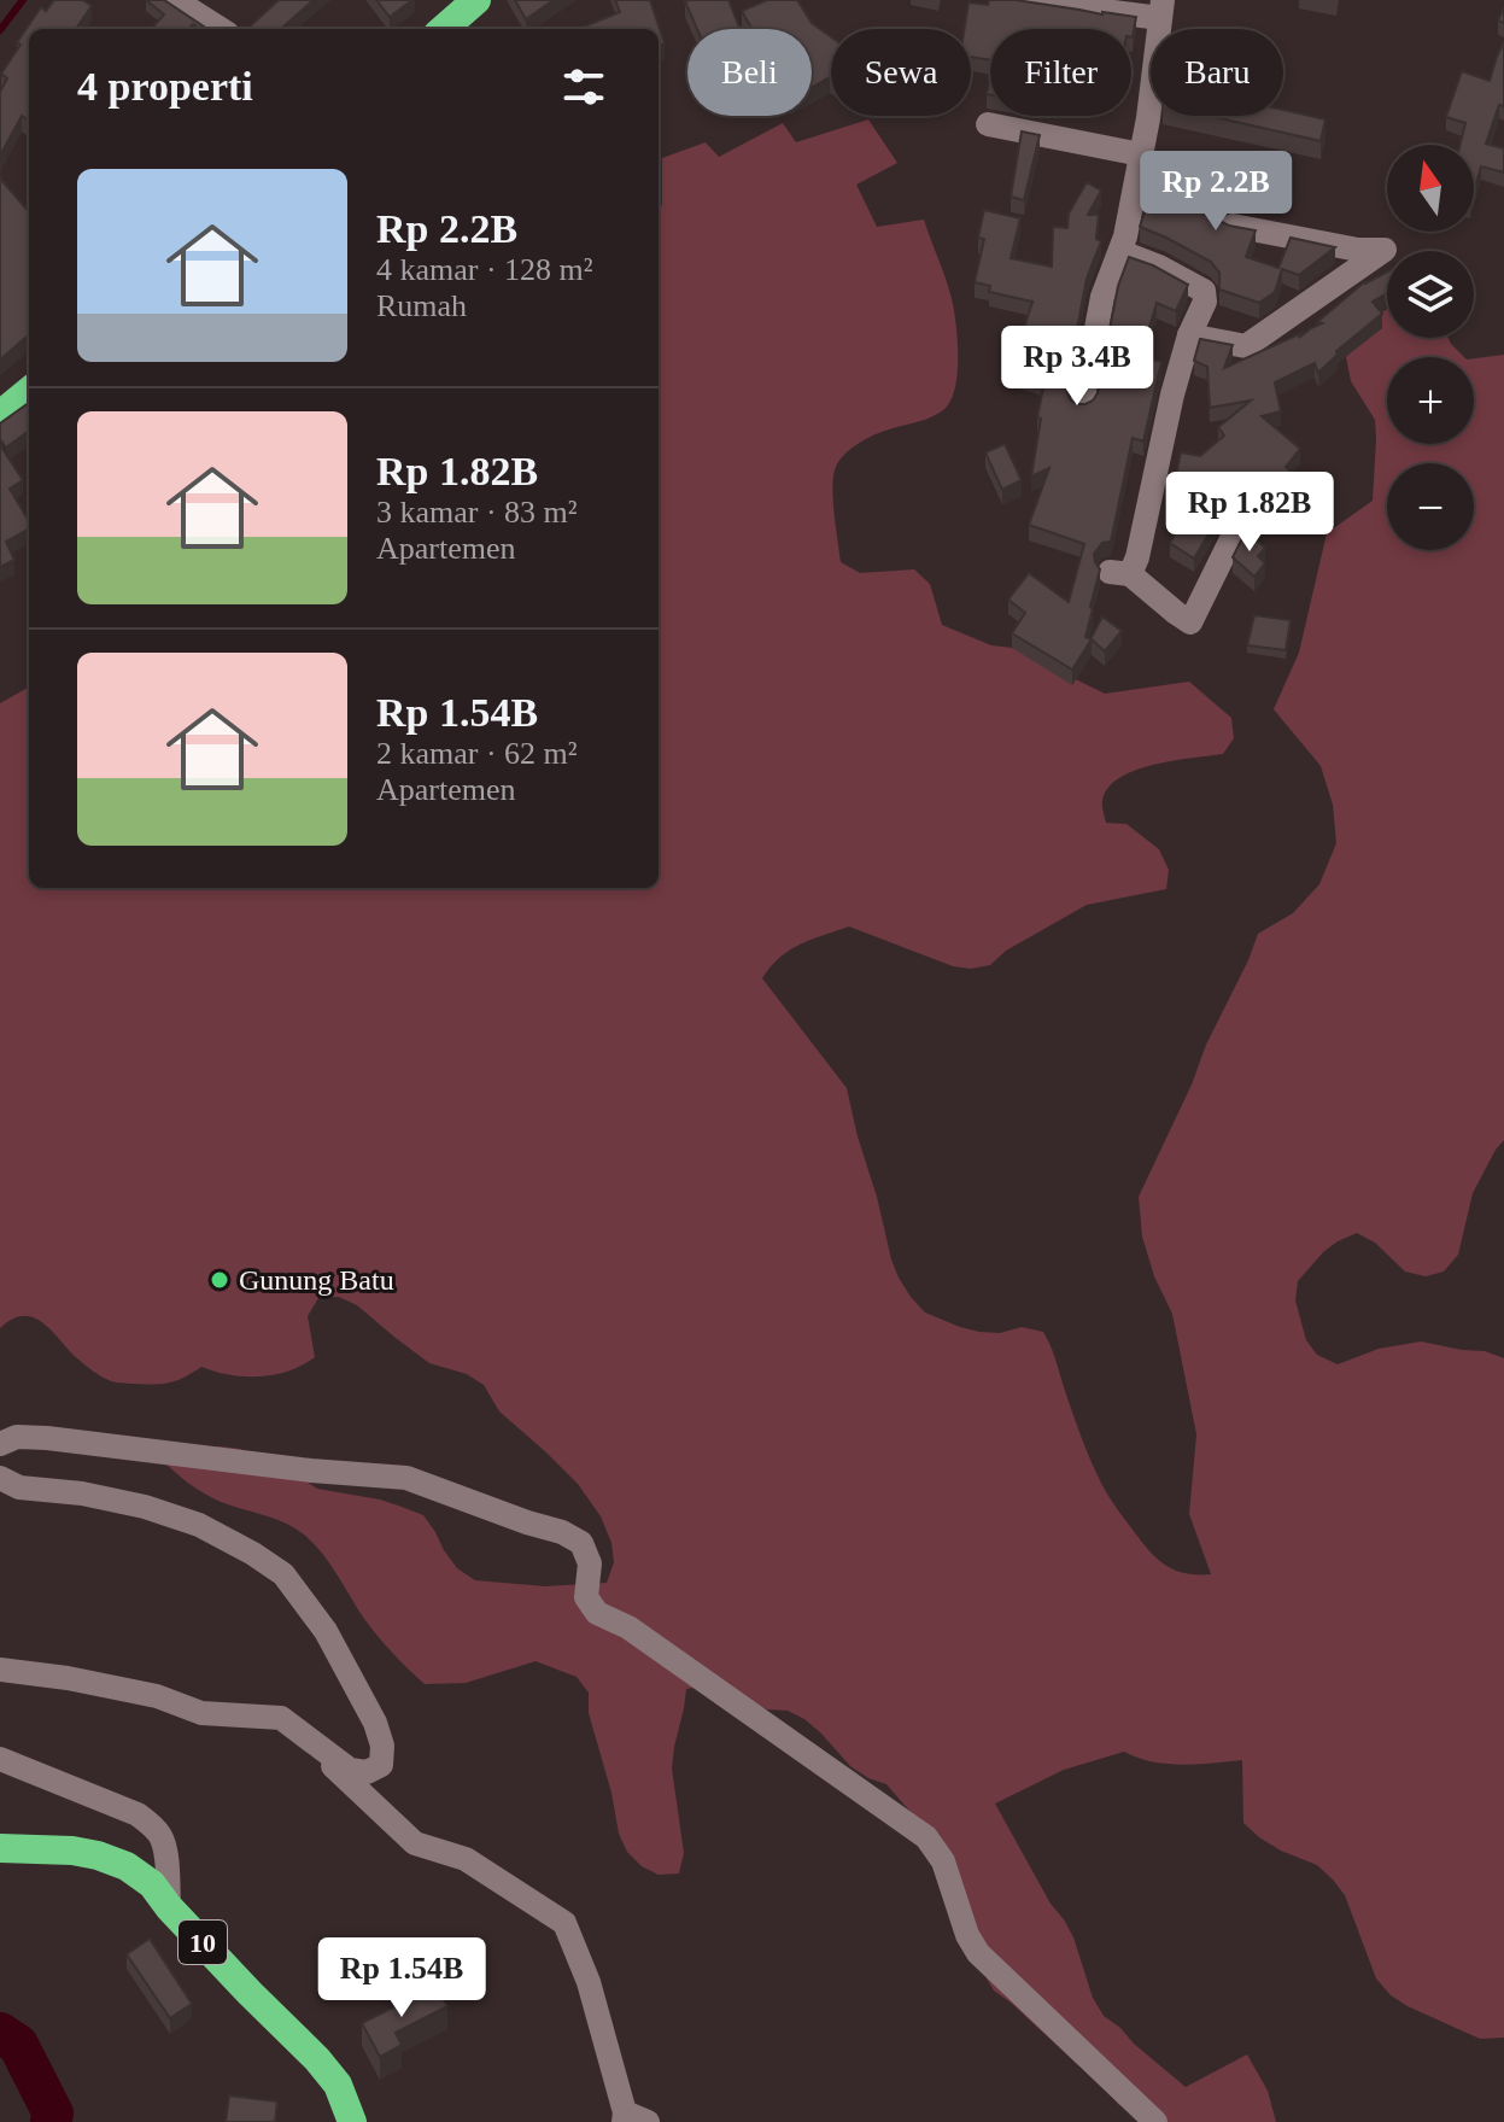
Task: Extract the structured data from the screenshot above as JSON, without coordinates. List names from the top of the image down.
{
  "streets": {
    "highway": ["10"]
  },
  "places": ["Gunung Batu"],
  "north": "top",
  "page": {
    "chip": [
      "Beli",
      "Sewa",
      "Filter",
      "Baru"
    ],
    "heading": "4 properti",
    "map_buttons": ["+", "−"],
    "list": [
      {
        "name": "Rp 2.2B",
        "note": "4 kamar · 128 m² · Rumah"
      },
      {
        "name": "Rp 1.82B",
        "note": "3 kamar · 83 m² · Apartemen"
      },
      {
        "name": "Rp 1.54B",
        "note": "2 kamar · 62 m² · Apartemen"
      }
    ],
    "price": [
      "Rp 2.2B",
      "Rp 3.4B",
      "Rp 1.82B",
      "Rp 1.54B"
    ]
  }
}
